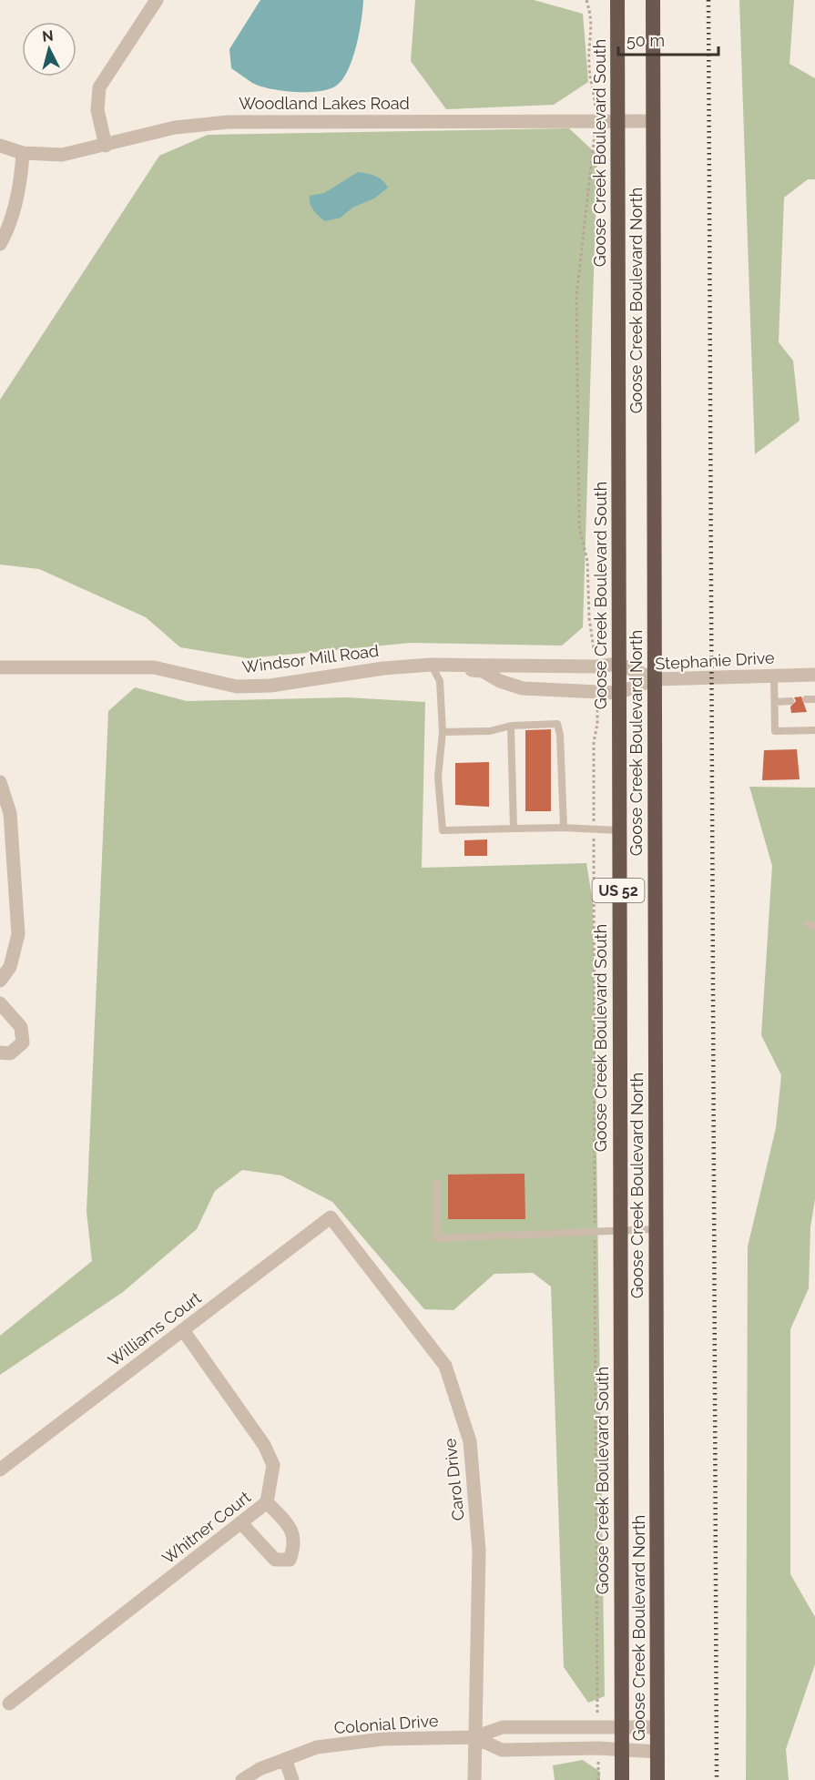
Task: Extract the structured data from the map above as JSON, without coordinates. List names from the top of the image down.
{
  "streets": {
    "highway": ["Goose Creek Boulevard South", "Goose Creek Boulevard North", "US 52"],
    "street": [
      "Woodland Lakes Road",
      "Windsor Mill Road",
      "Stephanie Drive",
      "Williams Court",
      "Carol Drive",
      "Whitner Court",
      "Colonial Drive"
    ]
  },
  "crossings": [
    ["Woodland Lakes Road", "Goose Creek Boulevard South"],
    ["Woodland Lakes Road", "Goose Creek Boulevard North"],
    ["Goose Creek Boulevard South", "Windsor Mill Road"],
    ["Goose Creek Boulevard South", "Stephanie Drive"],
    ["Goose Creek Boulevard South", "Colonial Drive"],
    ["Goose Creek Boulevard North", "Stephanie Drive"],
    ["Goose Creek Boulevard North", "Colonial Drive"],
    ["Windsor Mill Road", "Stephanie Drive"],
    ["Williams Court", "Carol Drive"],
    ["Williams Court", "Whitner Court"],
    ["Carol Drive", "Colonial Drive"]
  ],
  "scale_bar": "50 m",
  "north": "top"
}
